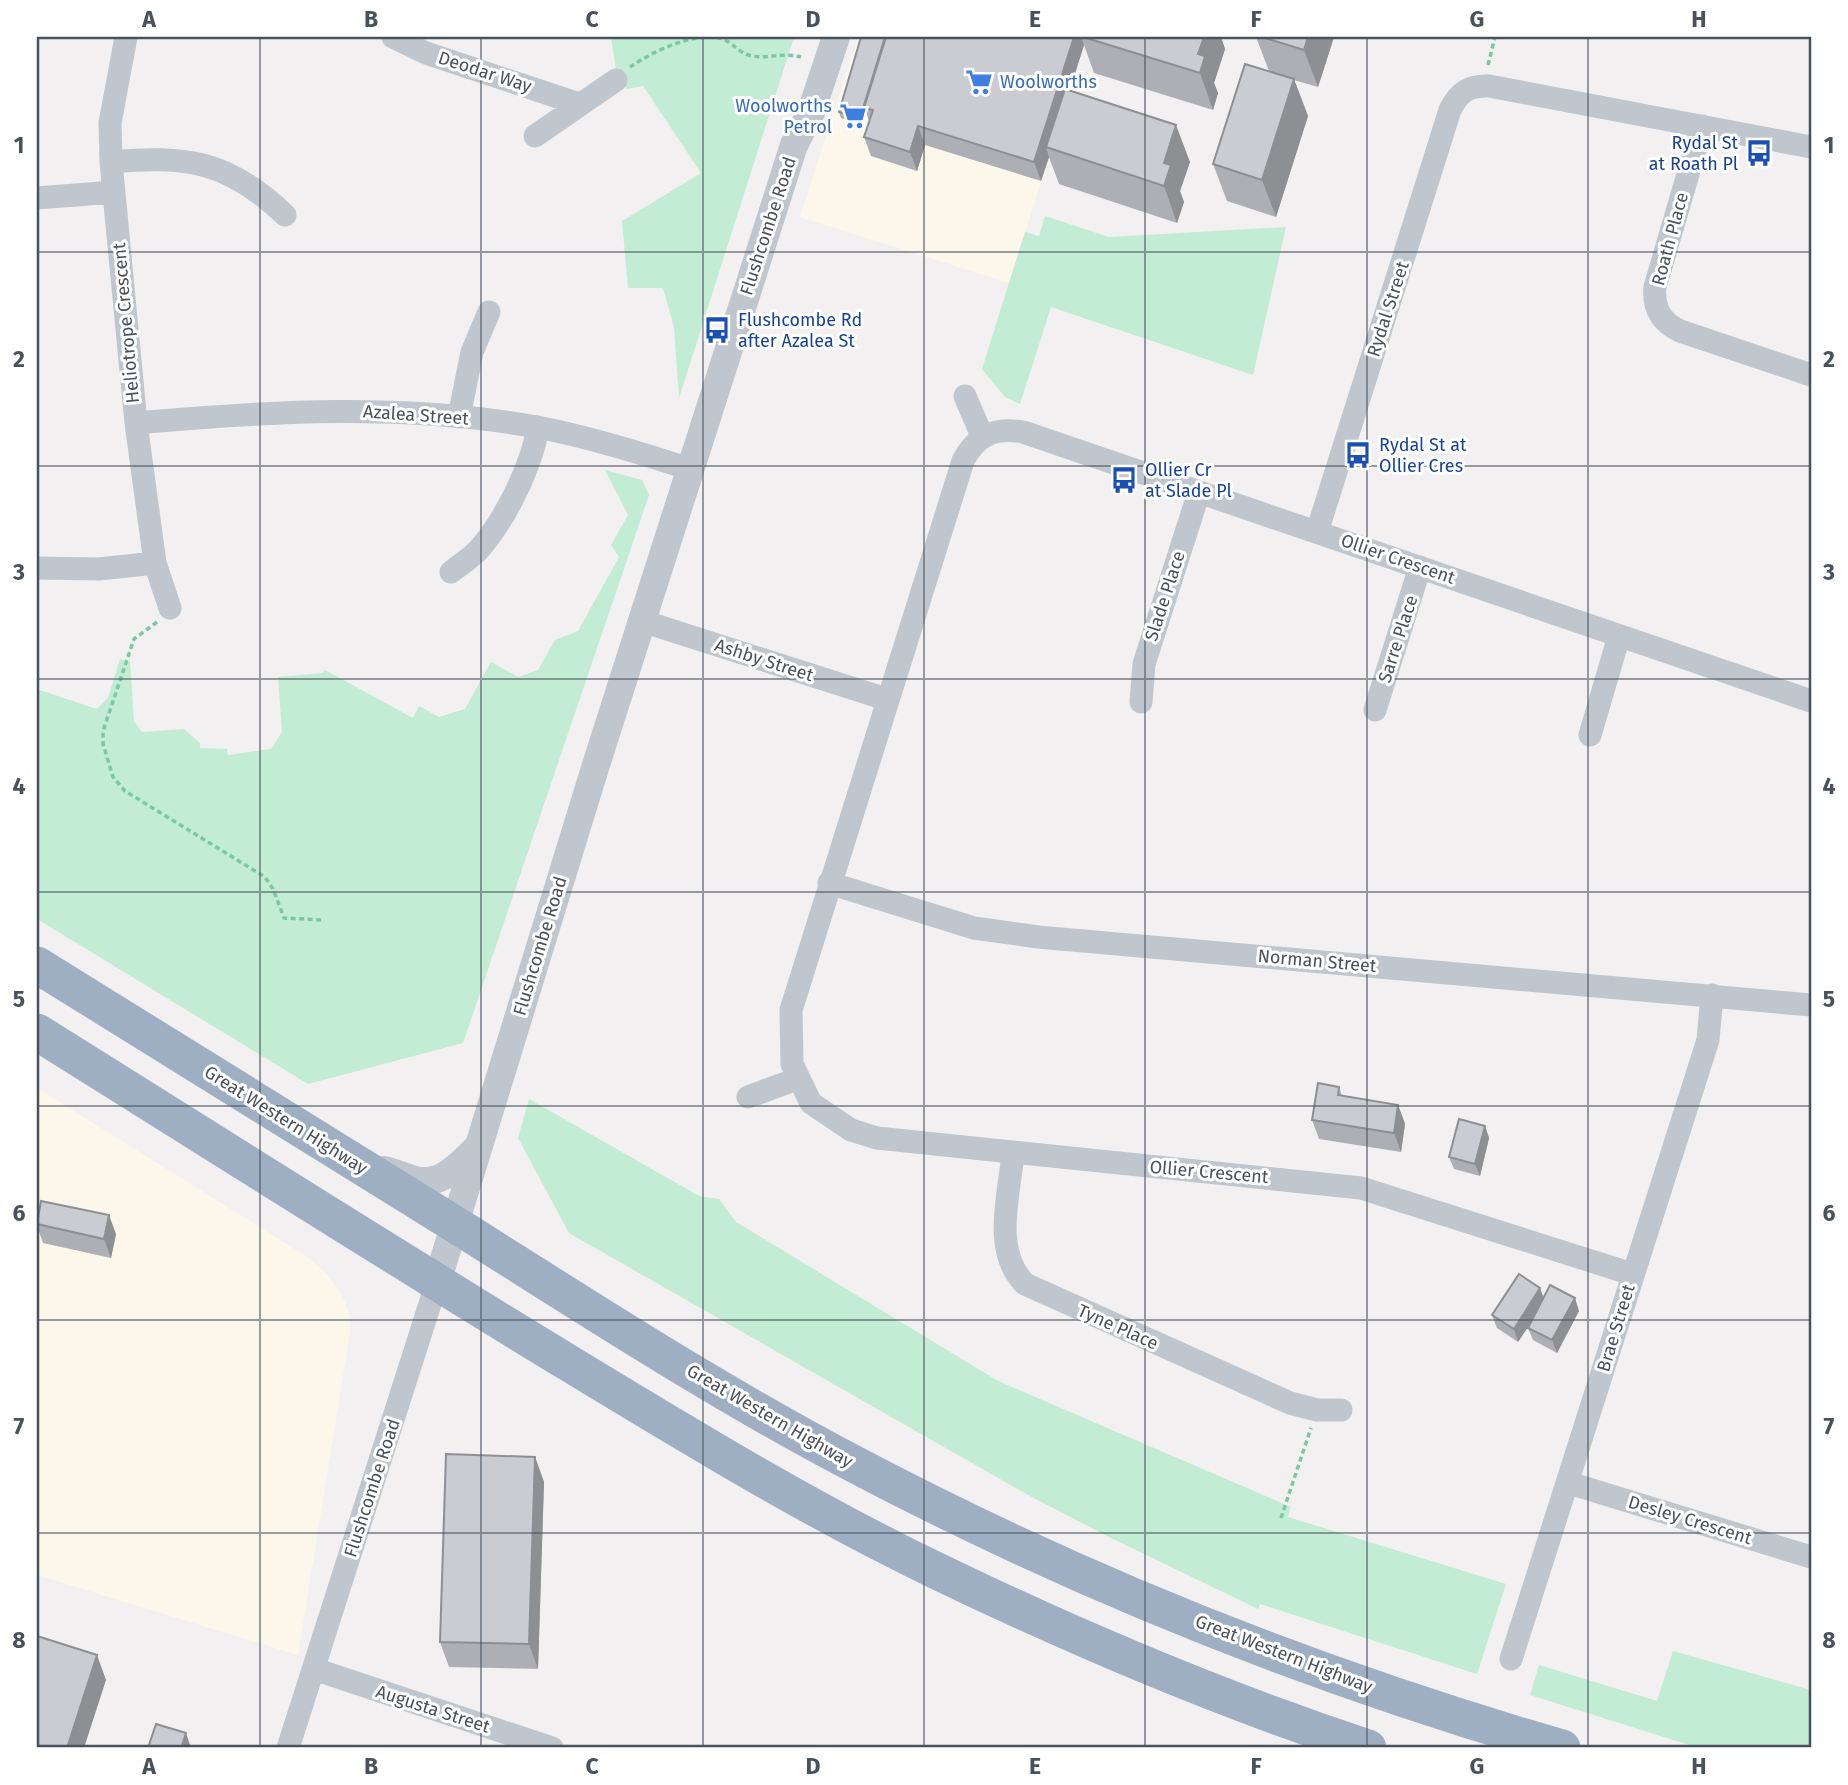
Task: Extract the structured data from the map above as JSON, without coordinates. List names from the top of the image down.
{
  "streets": {
    "highway": ["Great Western Highway"],
    "street": [
      "Deodar Way",
      "Flushcombe Road",
      "Roath Place",
      "Rydal Street",
      "Heliotrope Crescent",
      "Azalea Street",
      "Ollier Crescent",
      "Slade Place",
      "Sarre Place",
      "Ashby Street",
      "Norman Street",
      "Tyne Place",
      "Brae Street",
      "Desley Crescent",
      "Augusta Street"
    ]
  },
  "crossings": [
    ["Flushcombe Road", "Azalea Street"],
    ["Flushcombe Road", "Ashby Street"],
    ["Flushcombe Road", "Great Western Highway"],
    ["Flushcombe Road", "Augusta Street"],
    ["Rydal Street", "Ollier Crescent"],
    ["Heliotrope Crescent", "Azalea Street"],
    ["Ollier Crescent", "Slade Place"],
    ["Ollier Crescent", "Sarre Place"],
    ["Ollier Crescent", "Ashby Street"],
    ["Ollier Crescent", "Norman Street"],
    ["Ollier Crescent", "Tyne Place"],
    ["Ollier Crescent", "Brae Street"],
    ["Norman Street", "Brae Street"],
    ["Brae Street", "Desley Crescent"]
  ],
  "places": {
    "supermarket": ["Woolworths", "Woolworths Petrol"],
    "bus stop": [
      "Rydal St at Roath Pl",
      "Flushcombe Rd after Azalea St",
      "Rydal St at Ollier Cres",
      "Ollier Cr at Slade Pl"
    ]
  },
  "grid": {
    "columns": [
      "A",
      "B",
      "C",
      "D",
      "E",
      "F",
      "G",
      "H"
    ],
    "rows": [
      "1",
      "2",
      "3",
      "4",
      "5",
      "6",
      "7",
      "8"
    ]
  }
}
